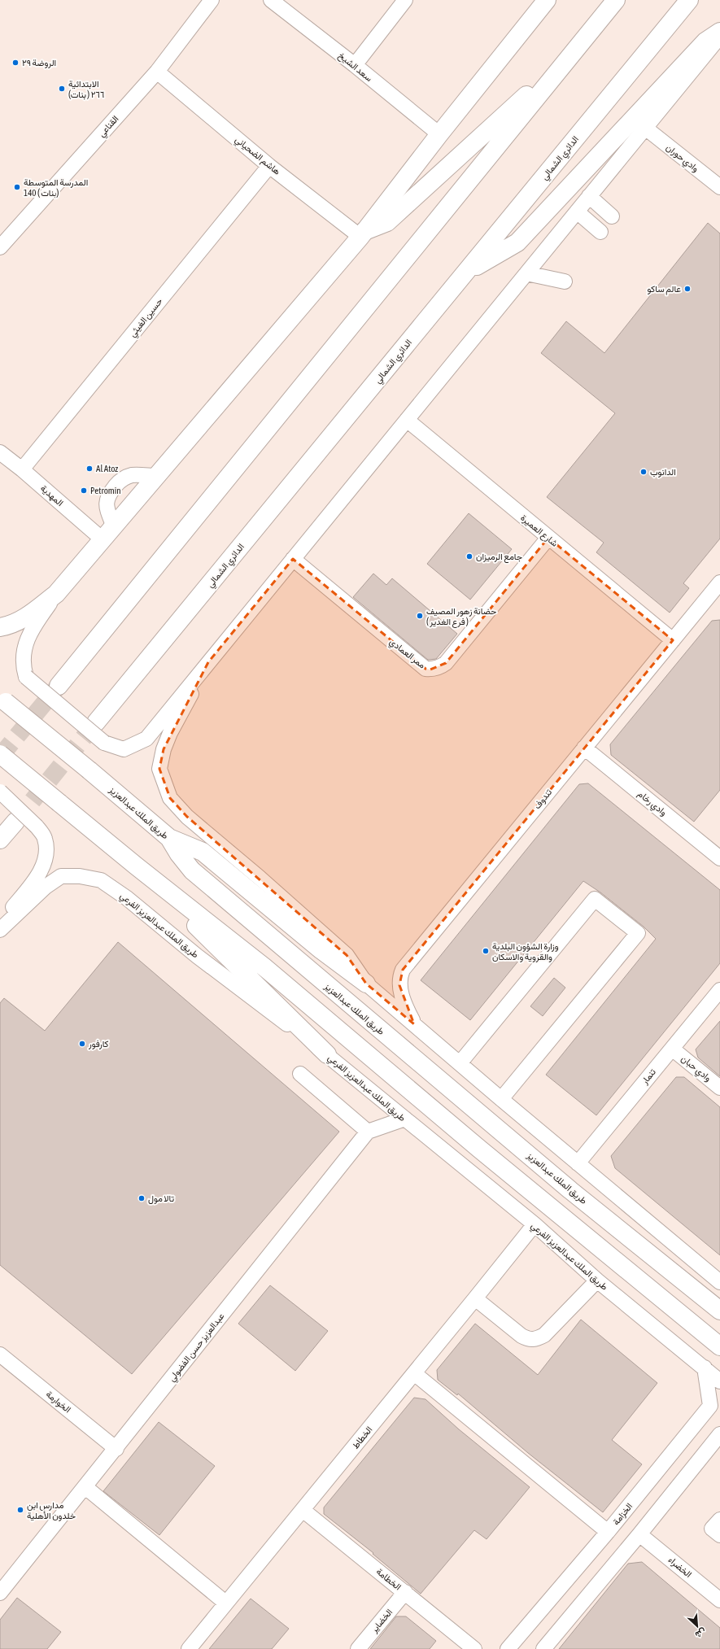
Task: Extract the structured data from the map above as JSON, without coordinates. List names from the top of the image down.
{
  "streets": {
    "main road": ["الدائري الشمالي", "طريق الملك عبدالعزيز"],
    "street": [
      "سعد الشيخ",
      "القناعي",
      "هاشم الضحياني",
      "وادي حوران",
      "حسين الغيثي",
      "المهدية",
      "شارع العميرة",
      "ممر العمادي",
      "تندوف",
      "وادي رخام",
      "طريق الملك عبدالعزيز الفرعي",
      "وادي حبان",
      "تنمار",
      "عبدالعزيز حسن الفضولي",
      "الخوارمة",
      "الخطاط",
      "الخزامة",
      "الخضراء",
      "الخطامة",
      "الخضاير"
    ]
  },
  "crossings": [
    ["القناعي", "هاشم الضحياني"],
    ["هاشم الضحياني", "حسين الغيثي"],
    ["حسين الغيثي", "المهدية"],
    ["شارع العميرة", "ممر العمادي"],
    ["شارع العميرة", "تندوف"],
    ["تندوف", "وادي رخام"],
    ["طريق الملك عبدالعزيز الفرعي", "الخطاط"],
    ["طريق الملك عبدالعزيز الفرعي", "الخزامة"],
    ["وادي حبان", "تنمار"],
    ["عبدالعزيز حسن الفضولي", "الخوارمة"],
    ["الخطاط", "الخطامة"],
    ["الخطامة", "الخضاير"]
  ],
  "places": [
    "الروضة ٢٩",
    "الابتدائية ٢٦٦ ( بنات)",
    "المدرسة المتوسطة 140 ( بنات)",
    "عالم ساكو",
    "Al Atoz",
    "الدانوب",
    "Petromin",
    "جامع الرميزان",
    "حضانة زهور المصيف ( فرع الغدير )",
    "وزارة الشؤون البلدية والقروية والاسكان",
    "كارفور",
    "تالا مول",
    "مدارس ابن خلدون الأهلية"
  ],
  "north": "bottom right"
}
